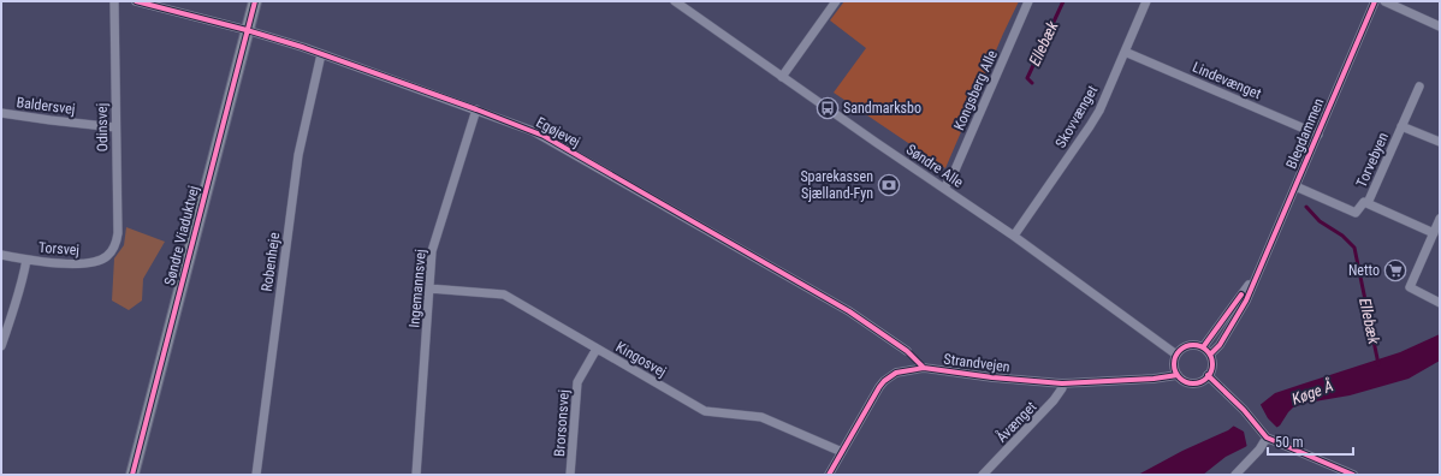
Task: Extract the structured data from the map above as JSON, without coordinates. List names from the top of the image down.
{
  "streets": {
    "main road": ["Søndre Viaduktvej"],
    "street": [
      "Lindevænget",
      "Kongsberg Alle",
      "Baldersvej",
      "Skovvænget",
      "Odinsvej",
      "Egøjevej",
      "Blegdammen",
      "Torvebyen",
      "Søndre Alle",
      "Torsvej",
      "Robenheje",
      "Ingemannsvej",
      "Kingosvej",
      "Strandvejen",
      "Åvænget",
      "Brorsonsvej"
    ]
  },
  "crossings": [
    ["Lindevænget", "Skovvænget"],
    ["Lindevænget", "Blegdammen"],
    ["Kongsberg Alle", "Søndre Alle"],
    ["Baldersvej", "Odinsvej"],
    ["Skovvænget", "Søndre Alle"],
    ["Odinsvej", "Torsvej"],
    ["Egøjevej", "Søndre Viaduktvej"],
    ["Egøjevej", "Robenheje"],
    ["Egøjevej", "Ingemannsvej"],
    ["Blegdammen", "Torvebyen"],
    ["Blegdammen", "Søndre Alle"],
    ["Blegdammen", "Strandvejen"],
    ["Søndre Alle", "Strandvejen"],
    ["Ingemannsvej", "Kingosvej"],
    ["Kingosvej", "Strandvejen"],
    ["Kingosvej", "Brorsonsvej"],
    ["Strandvejen", "Åvænget"]
  ],
  "water": ["Ellebæk", "Køge Å"],
  "places": {
    "bus stop": ["Sandmarksbo"],
    "bank": ["Sparekassen Sjælland-Fyn"],
    "supermarket": ["Netto"]
  },
  "scale_bar": "50 m"
}
